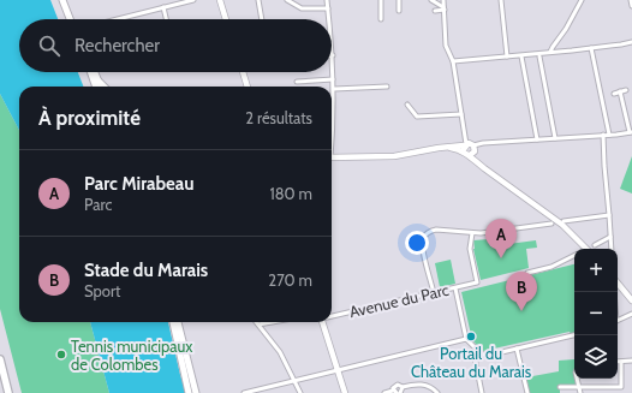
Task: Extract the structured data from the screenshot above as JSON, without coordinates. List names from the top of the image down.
{
  "streets": {
    "street": ["Avenue du Parc"]
  },
  "places": ["Portail du Château du Marais", "Tennis municipaux de Colombes"],
  "page": {
    "search": "Rechercher",
    "heading": ["À proximité", "2 résultats"],
    "list": [
      {
        "mark": "A",
        "name": "Parc Mirabeau",
        "note": "Parc",
        "value": "180 m"
      },
      {
        "mark": "B",
        "name": "Stade du Marais",
        "note": "Sport",
        "value": "270 m"
      }
    ],
    "pins": ["A", "B"],
    "map_buttons": ["+", "−"]
  }
}
